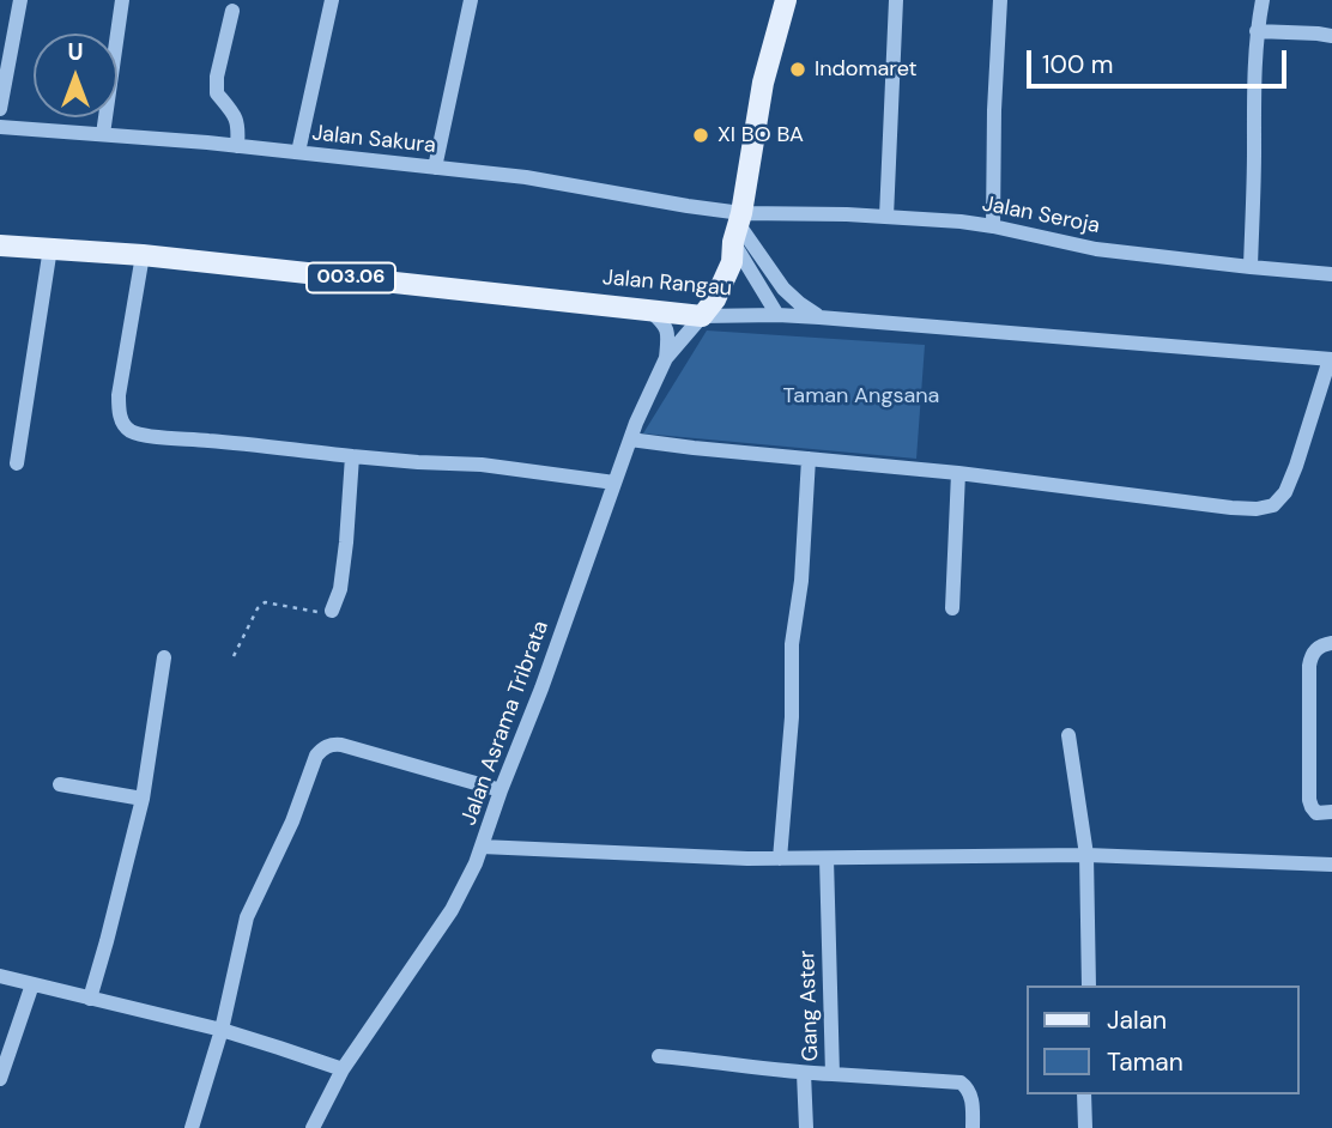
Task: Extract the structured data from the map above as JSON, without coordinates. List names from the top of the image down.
{
  "streets": {
    "main road": ["003.06", "Jalan Rangau"],
    "street": [
      "Jalan Sakura",
      "Jalan Seroja",
      "Jalan Asrama Tribrata",
      "Gang Aster"
    ]
  },
  "crossings": [
    ["Jalan Sakura", "Jalan Seroja"],
    ["Jalan Rangau", "Jalan Asrama Tribrata"]
  ],
  "parks": ["Taman Angsana"],
  "places": ["Indomaret", "XI BO BA"],
  "legend": ["Jalan", "Taman"],
  "scale_bar": "100 m",
  "north": "top"
}
